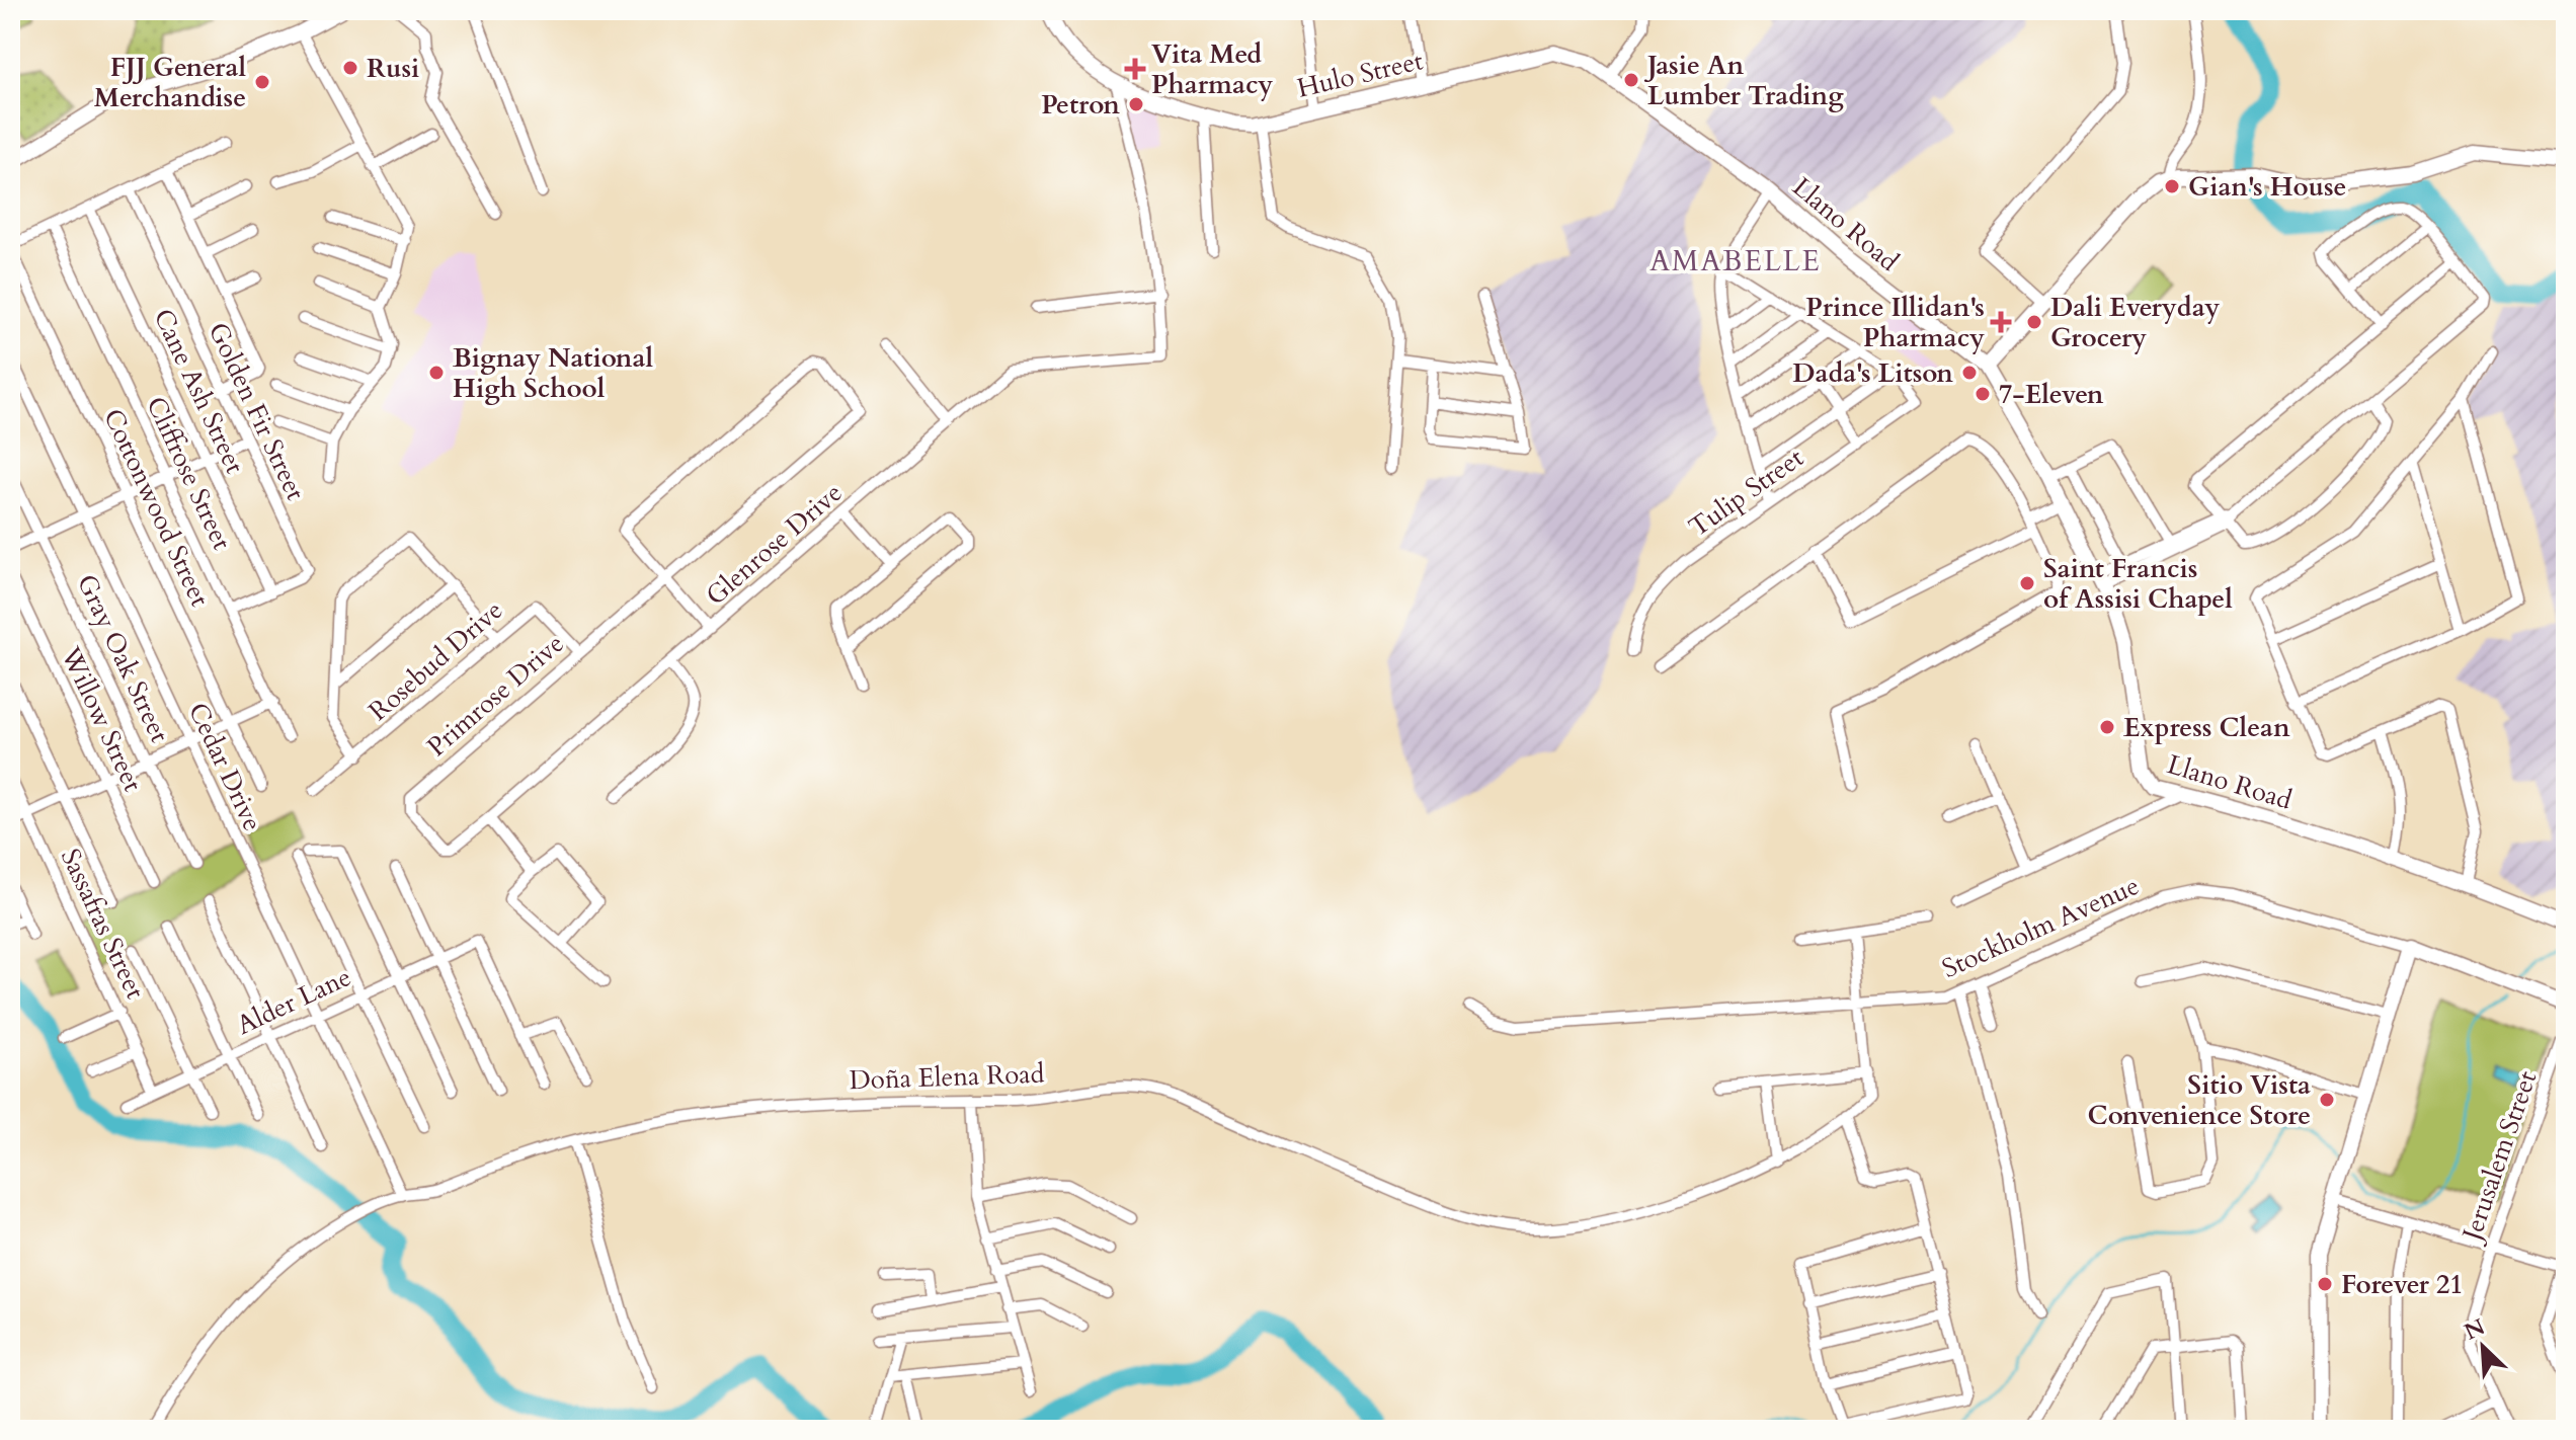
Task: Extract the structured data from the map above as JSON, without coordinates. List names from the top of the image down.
{
  "streets": {
    "main road": ["Hulo Street", "Llano Road", "Stockholm Avenue"],
    "street": [
      "Cane Ash Street",
      "Golden Fir Street",
      "Cliffrose Street",
      "Tulip Street",
      "Cottonwood Street",
      "Glenrose Drive",
      "Gray Oak Street",
      "Rosebud Drive",
      "Primrose Drive",
      "Willow Street",
      "Cedar Drive",
      "Sassafras Street",
      "Alder Lane",
      "Doña Elena Road",
      "Jerusalem Street"
    ]
  },
  "crossings": [
    ["Hulo Street", "Llano Road"],
    ["Cane Ash Street", "Golden Fir Street"],
    ["Golden Fir Street", "Cliffrose Street"],
    ["Glenrose Drive", "Primrose Drive"],
    ["Rosebud Drive", "Primrose Drive"],
    ["Cedar Drive", "Alder Lane"],
    ["Cedar Drive", "Doña Elena Road"],
    ["Sassafras Street", "Alder Lane"]
  ],
  "districts": ["AMABELLE"],
  "places": {
    "other": [
      "Rusi",
      "Jasie An Lumber Trading",
      "FJJ General Merchandise",
      "Petron",
      "Gian's House",
      "Dali Everyday Grocery",
      "Bignay National High School",
      "Dada's Litson",
      "7-Eleven",
      "Saint Francis of Assisi Chapel",
      "Express Clean",
      "Sitio Vista Convenience Store",
      "Forever 21"
    ],
    "health": ["Vita Med Pharmacy", "Prince Illidan's Pharmacy"]
  },
  "north": "top left"
}
